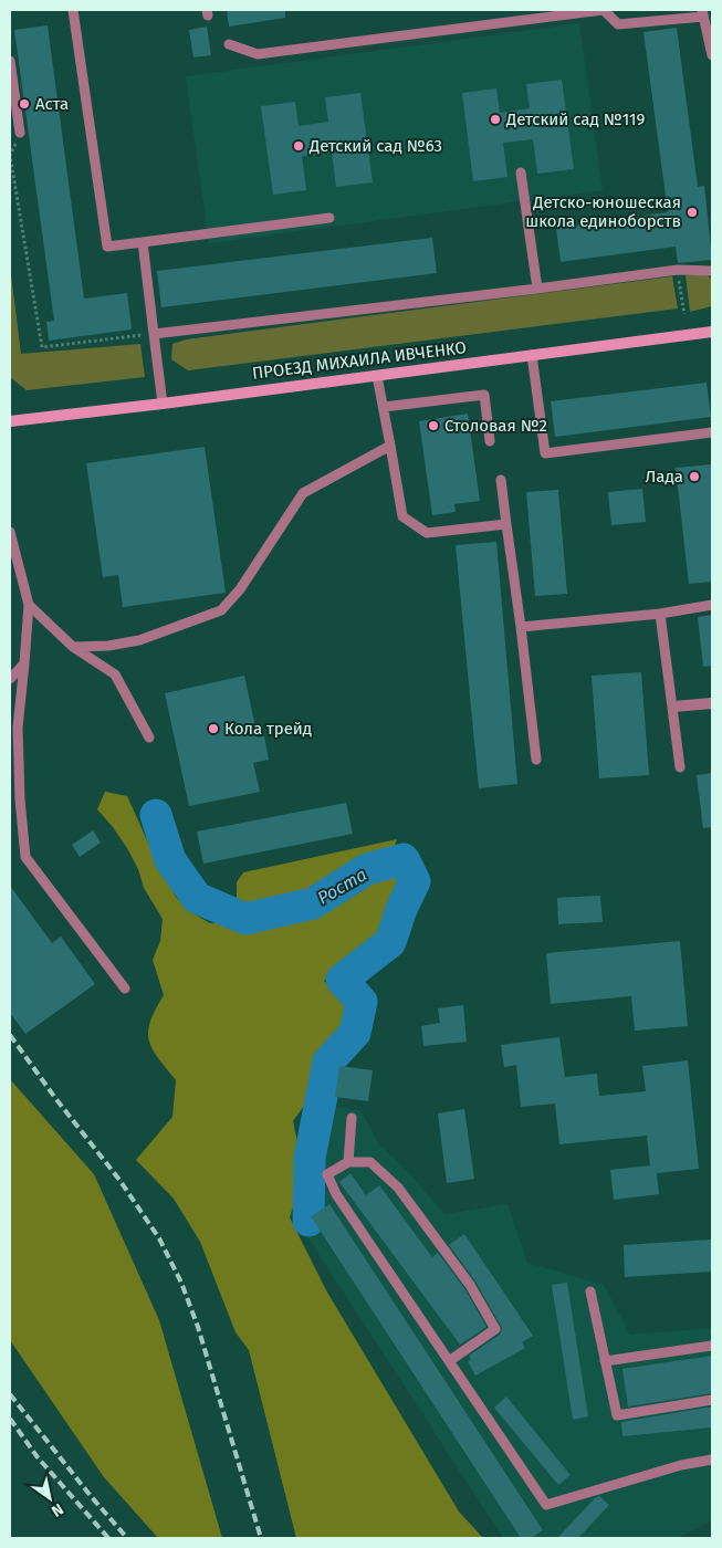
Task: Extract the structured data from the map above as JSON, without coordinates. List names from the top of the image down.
{
  "streets": {
    "street": ["ПРОЕЗД МИХАИЛА ИВЧЕНКО"]
  },
  "water": ["Роста"],
  "places": [
    "Аста",
    "Детский сад №119",
    "Детский сад №63",
    "Детско-юношеская школа единоборств",
    "Столовая №2",
    "Лада",
    "Кола трейд"
  ],
  "north": "bottom right"
}
